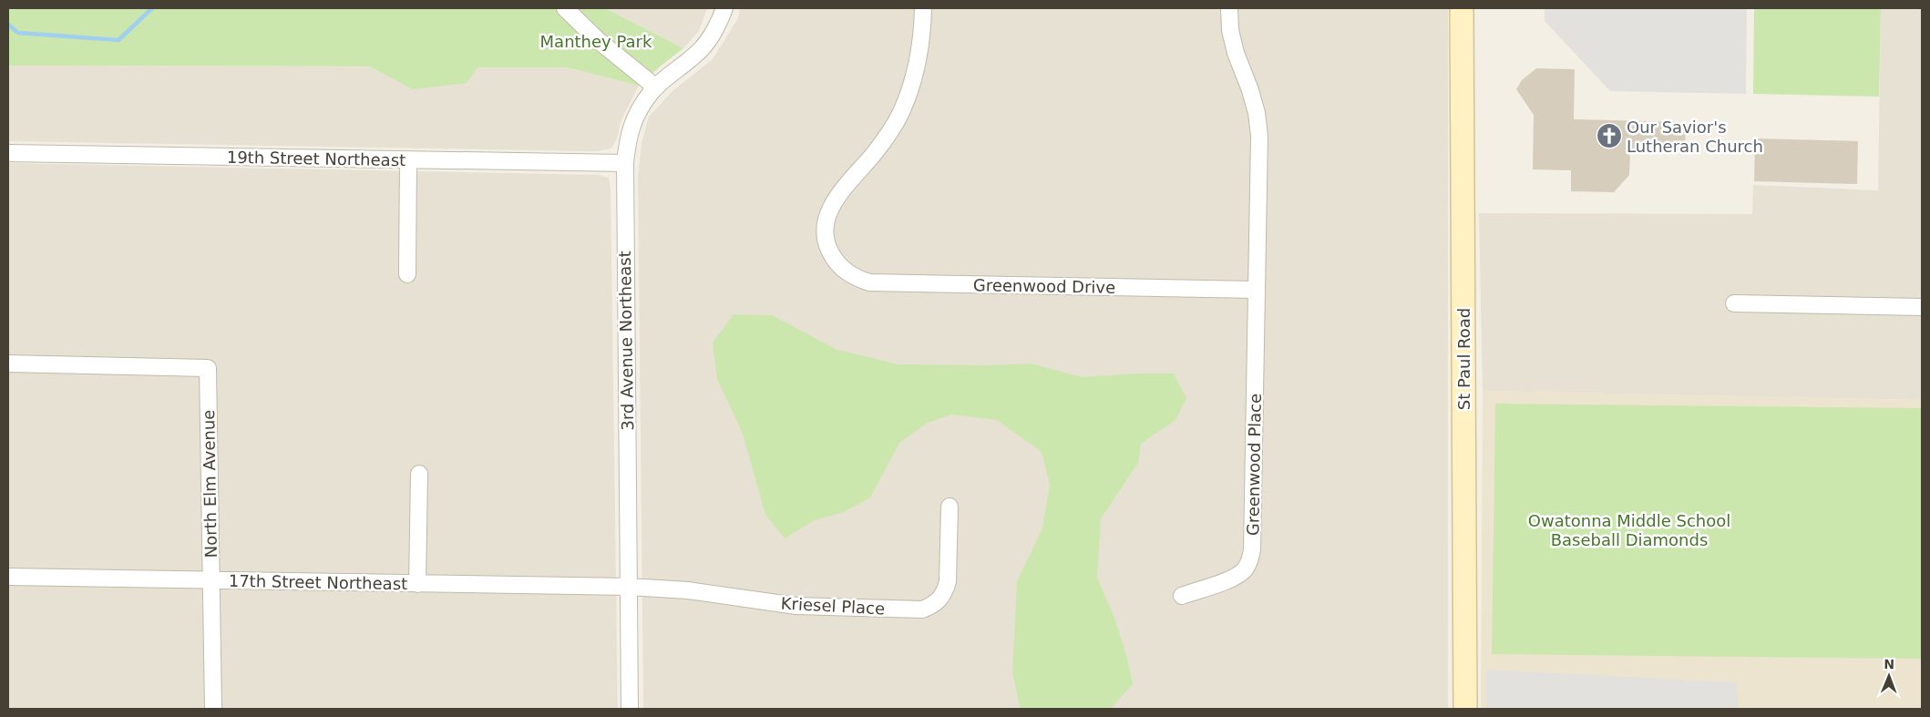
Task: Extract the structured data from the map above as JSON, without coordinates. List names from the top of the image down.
{
  "streets": {
    "street": [
      "19th Street Northeast",
      "Greenwood Drive",
      "3rd Avenue Northeast",
      "St Paul Road",
      "Greenwood Place",
      "North Elm Avenue",
      "17th Street Northeast",
      "Kriesel Place"
    ]
  },
  "crossings": [
    ["19th Street Northeast", "3rd Avenue Northeast"],
    ["Greenwood Drive", "Greenwood Place"],
    ["3rd Avenue Northeast", "17th Street Northeast"],
    ["3rd Avenue Northeast", "Kriesel Place"],
    ["North Elm Avenue", "17th Street Northeast"],
    ["17th Street Northeast", "Kriesel Place"]
  ],
  "parks": ["Manthey Park", "Owatonna Middle School Baseball Diamonds"],
  "places": {
    "church": ["Our Savior's Lutheran Church"]
  },
  "north": "top"
}
